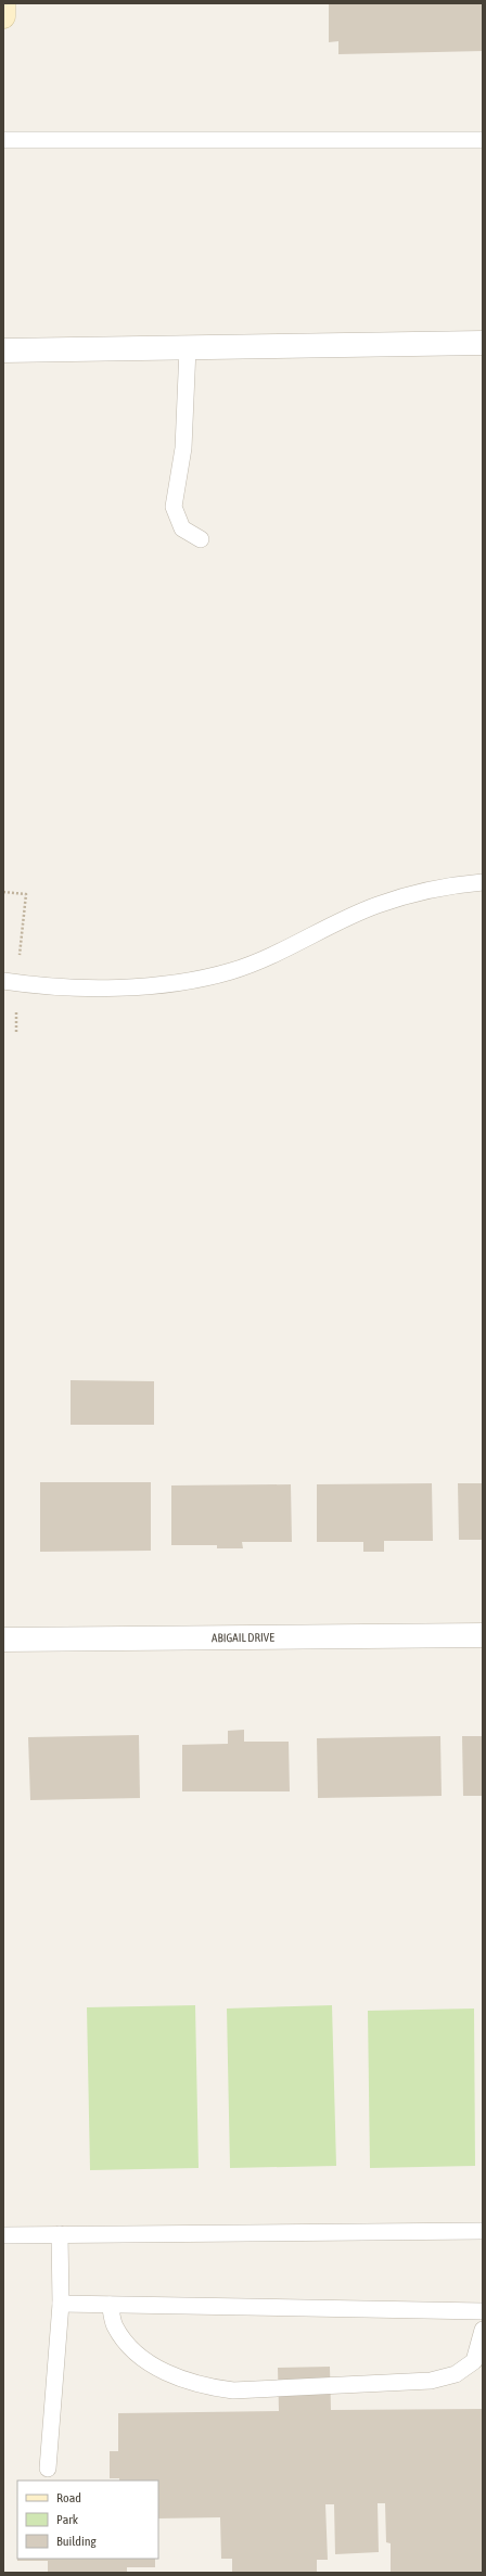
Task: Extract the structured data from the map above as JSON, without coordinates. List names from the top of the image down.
{
  "streets": {
    "street": ["ABIGAIL DRIVE"]
  },
  "legend": ["Road", "Park", "Building"]
}
